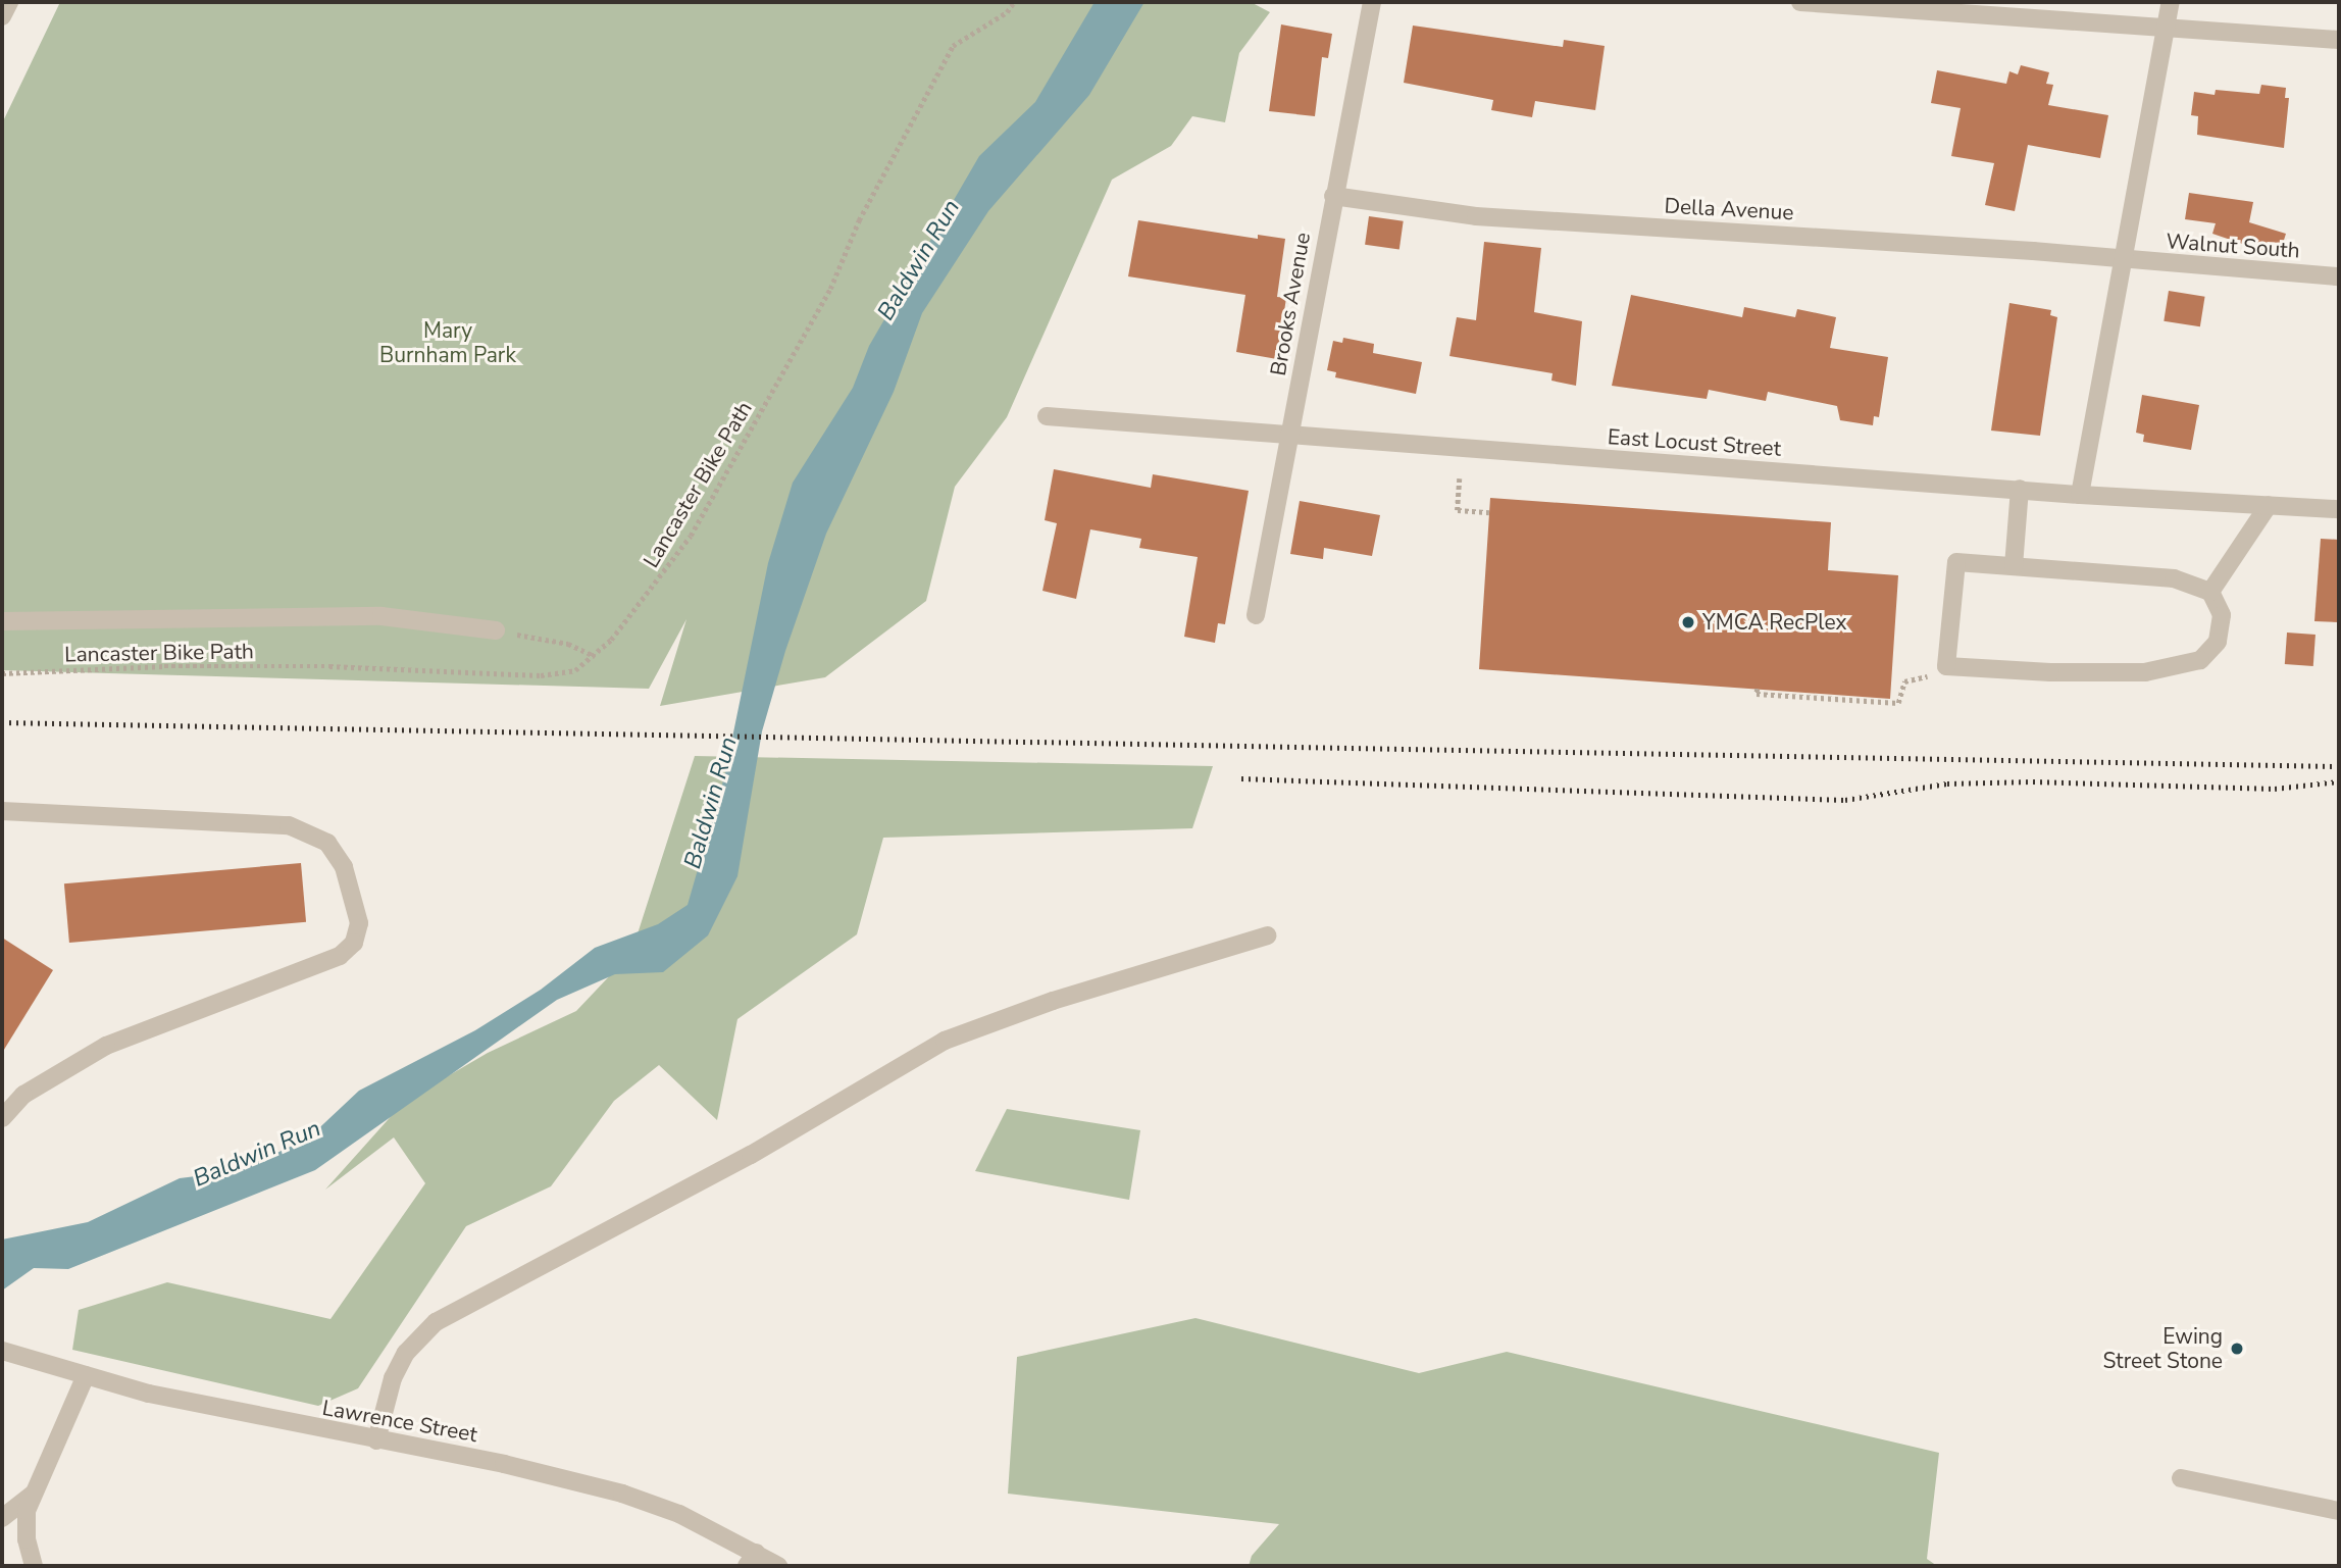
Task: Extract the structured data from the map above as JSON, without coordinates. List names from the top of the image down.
{
  "streets": {
    "street": [
      "Della Avenue",
      "Walnut South",
      "Brooks Avenue",
      "East Locust Street",
      "Lawrence Street"
    ],
    "path": ["Lancaster Bike Path"]
  },
  "crossings": [
    ["Della Avenue", "Walnut South"],
    ["Della Avenue", "Brooks Avenue"],
    ["Brooks Avenue", "East Locust Street"]
  ],
  "water": ["Baldwin Run"],
  "parks": ["Mary Burnham Park"],
  "places": ["YMCA RecPlex", "Ewing Street Stone"]
}
